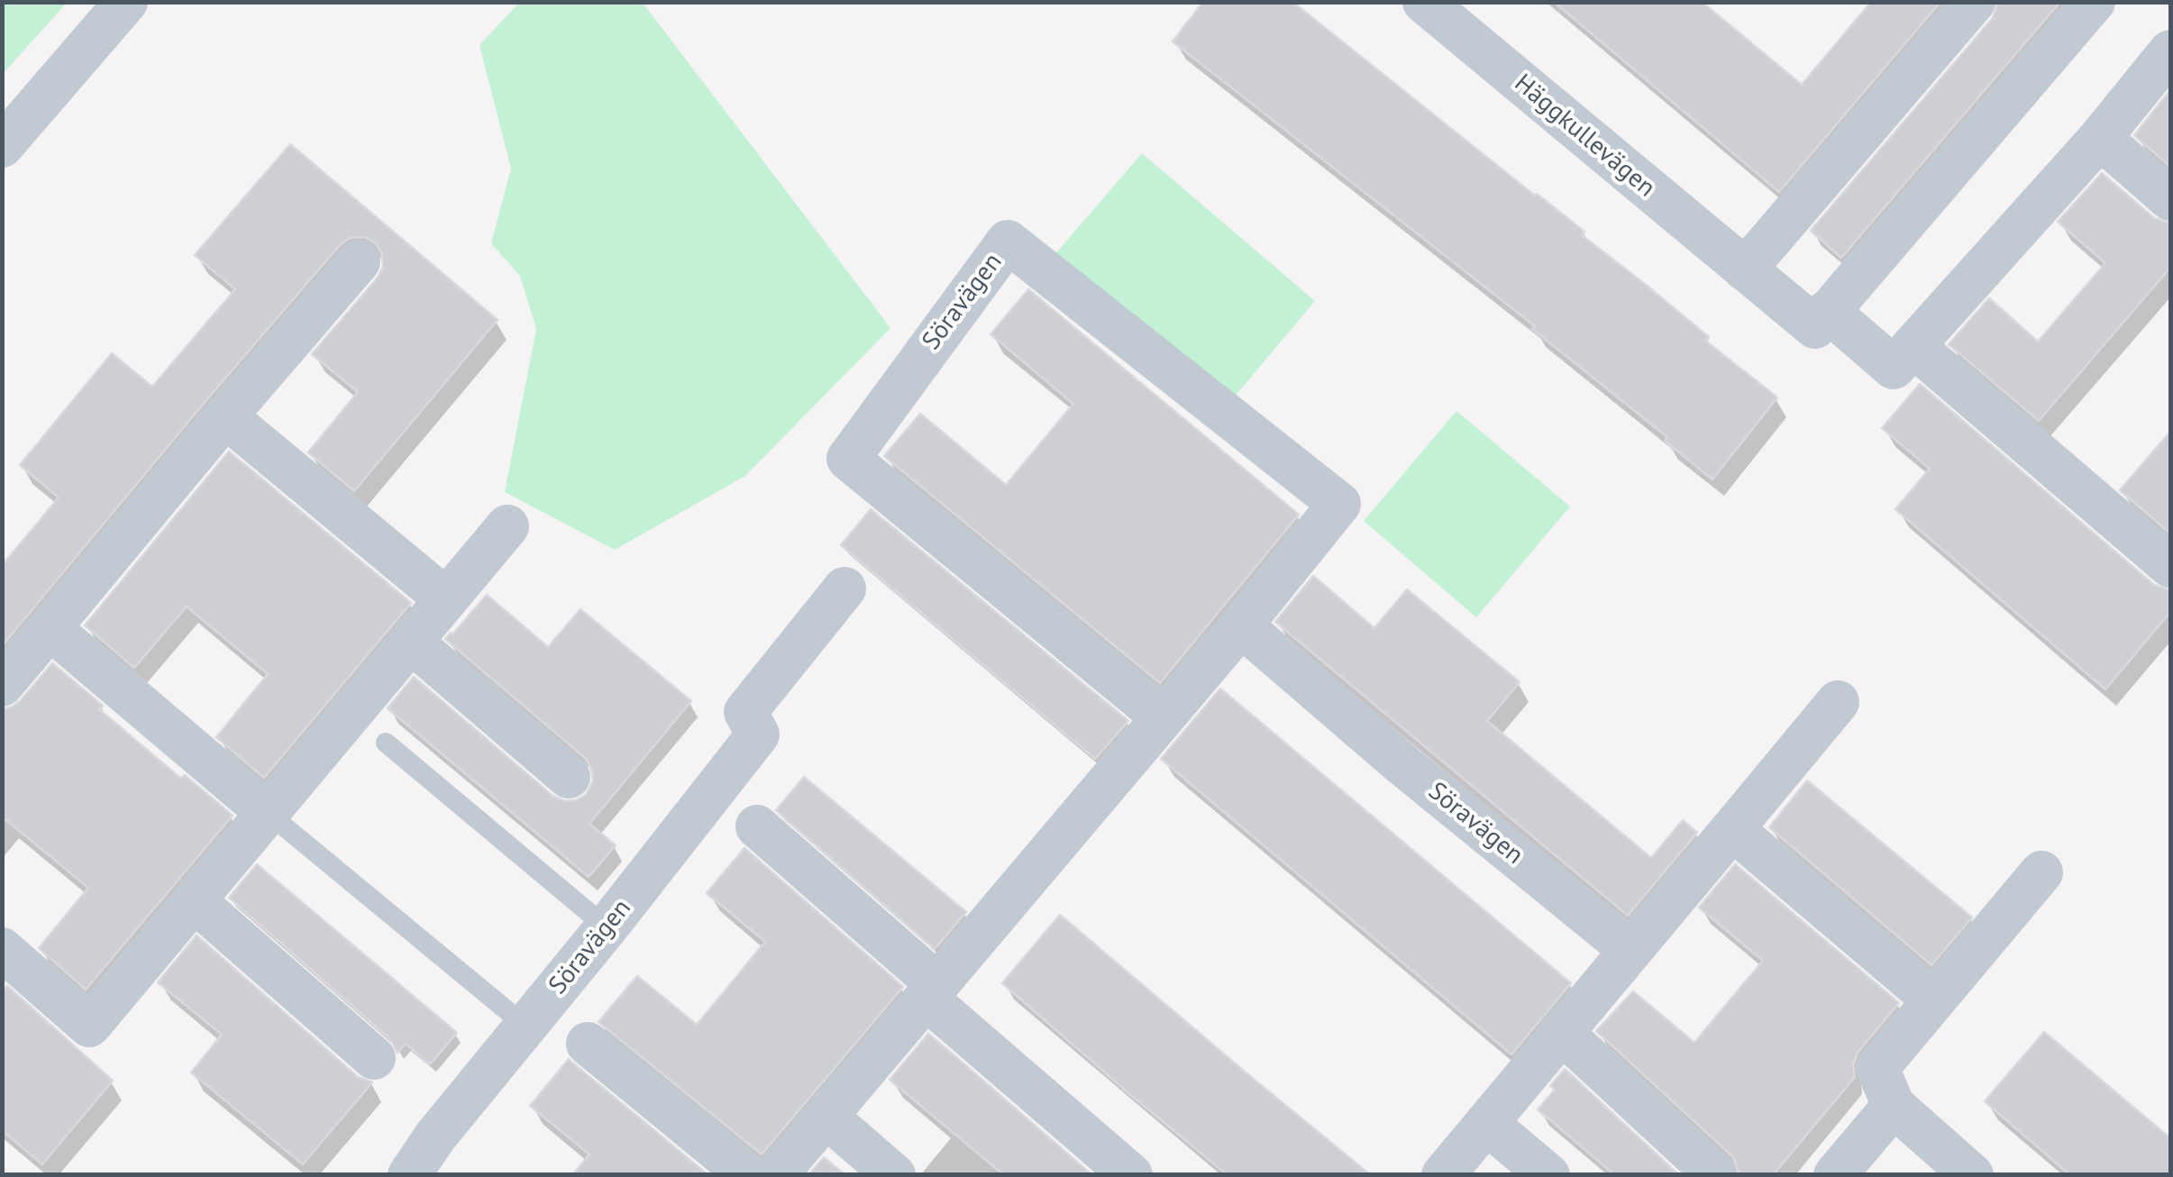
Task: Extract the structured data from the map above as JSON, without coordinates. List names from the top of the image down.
{
  "streets": {
    "street": ["Häggkullevägen", "Söravägen"]
  }
}
